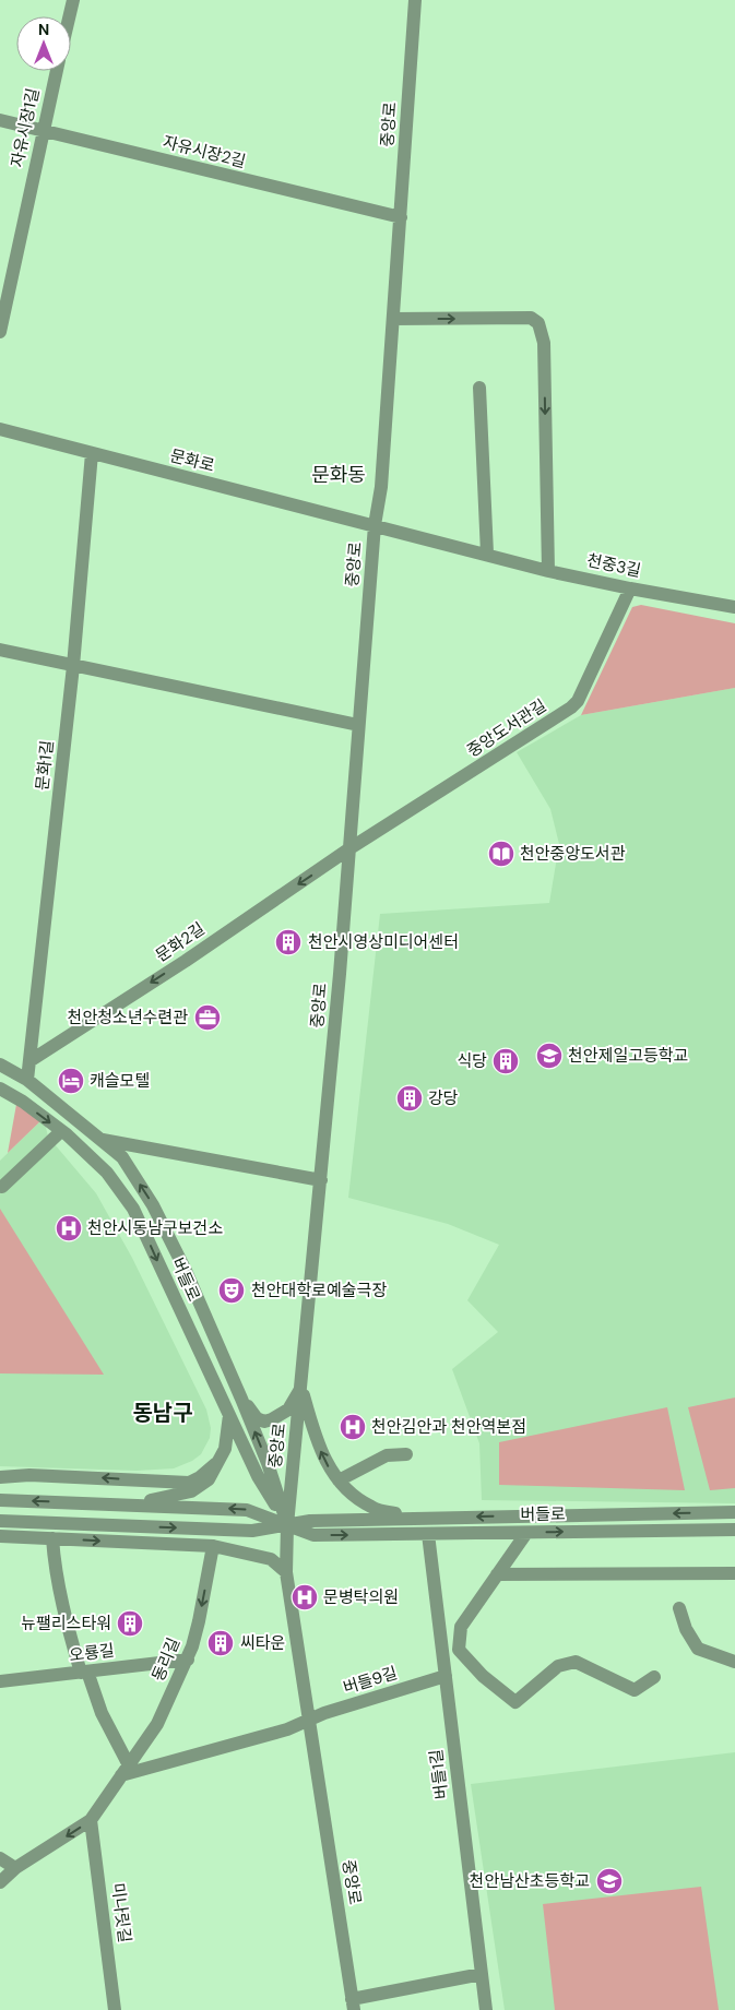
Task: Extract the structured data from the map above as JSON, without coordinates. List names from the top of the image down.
{
  "streets": {
    "street": [
      "중앙로",
      "자유시장1길",
      "자유시장2길",
      "문화로",
      "천중3길",
      "중앙도서관길",
      "문화1길",
      "문화2길",
      "버들로",
      "오룡길",
      "동리길",
      "버들9길",
      "버들1길",
      "미나릿길"
    ]
  },
  "crossings": [
    ["중앙로", "자유시장2길"],
    ["중앙로", "문화로"],
    ["중앙로", "천중3길"],
    ["중앙로", "중앙도서관길"],
    ["중앙로", "문화2길"],
    ["중앙로", "버들로"],
    ["중앙로", "버들9길"],
    ["자유시장1길", "자유시장2길"],
    ["문화로", "천중3길"],
    ["문화로", "문화1길"],
    ["천중3길", "중앙도서관길"],
    ["중앙도서관길", "문화2길"],
    ["문화1길", "문화2길"],
    ["문화1길", "버들로"],
    ["버들로", "버들1길"],
    ["오룡길", "동리길"],
    ["동리길", "미나릿길"],
    ["버들9길", "버들1길"]
  ],
  "one_way": ["문화2길", "동리길"],
  "districts": ["문화동", "동남구"],
  "places": {
    "library": ["천안중앙도서관"],
    "building": [
      "천안시영상미디어센터",
      "식당",
      "강당",
      "뉴팰리스타워",
      "씨타운"
    ],
    "office": ["천안청소년수련관"],
    "school or university": ["천안제일고등학교", "천안남산초등학교"],
    "hotel": ["캐슬모텔"],
    "hospital": ["천안시동남구보건소", "천안김안과 천안역본점", "문병탁의원"],
    "theatre": ["천안대학로예술극장"]
  },
  "north": "top"
}
